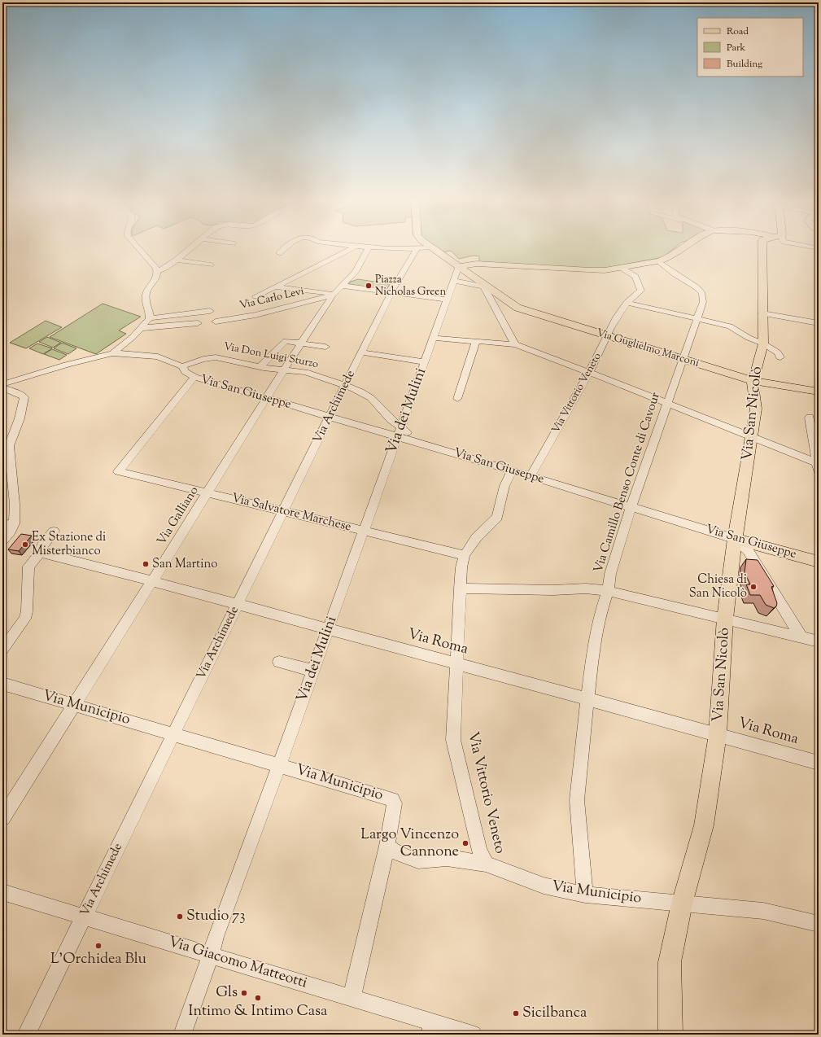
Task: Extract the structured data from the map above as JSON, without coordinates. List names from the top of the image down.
{
  "streets": {
    "main road": ["Via Guglielmo Marconi", "Via San Giuseppe", "Via San Nicolò"],
    "street": [
      "Via Carlo Levi",
      "Via Don Luigi Sturzo",
      "Via Vittorio Veneto",
      "Via Archimede",
      "Via dei Mulini",
      "Via Camillo Benso Conte di Cavour",
      "Via Salvatore Marchese",
      "Via Galliano",
      "Via Roma",
      "Via Municipio",
      "Via Giacomo Matteotti"
    ]
  },
  "crossings": [
    ["Via Carlo Levi", "Via Galliano"],
    ["Via Guglielmo Marconi", "Via Vittorio Veneto"],
    ["Via Guglielmo Marconi", "Via dei Mulini"],
    ["Via Guglielmo Marconi", "Via San Nicolò"],
    ["Via Guglielmo Marconi", "Via Camillo Benso Conte di Cavour"],
    ["Via Don Luigi Sturzo", "Via San Giuseppe"],
    ["Via Don Luigi Sturzo", "Via Archimede"],
    ["Via Don Luigi Sturzo", "Via dei Mulini"],
    ["Via Don Luigi Sturzo", "Via Galliano"],
    ["Via San Giuseppe", "Via Vittorio Veneto"],
    ["Via San Giuseppe", "Via Archimede"],
    ["Via San Giuseppe", "Via dei Mulini"],
    ["Via San Giuseppe", "Via San Nicolò"],
    ["Via San Giuseppe", "Via Camillo Benso Conte di Cavour"],
    ["Via San Giuseppe", "Via Salvatore Marchese"],
    ["Via San Giuseppe", "Via Galliano"],
    ["Via Vittorio Veneto", "Via Salvatore Marchese"],
    ["Via Vittorio Veneto", "Via Roma"],
    ["Via Vittorio Veneto", "Via Municipio"],
    ["Via Archimede", "Via Salvatore Marchese"],
    ["Via Archimede", "Via Roma"],
    ["Via Archimede", "Via Municipio"],
    ["Via Archimede", "Via Giacomo Matteotti"],
    ["Via dei Mulini", "Via Salvatore Marchese"],
    ["Via dei Mulini", "Via Roma"],
    ["Via dei Mulini", "Via Municipio"],
    ["Via dei Mulini", "Via Giacomo Matteotti"],
    ["Via San Nicolò", "Via Roma"],
    ["Via San Nicolò", "Via Municipio"],
    ["Via Camillo Benso Conte di Cavour", "Via Roma"],
    ["Via Camillo Benso Conte di Cavour", "Via Municipio"],
    ["Via Salvatore Marchese", "Via Galliano"],
    ["Via Galliano", "Via Roma"],
    ["Via Galliano", "Via Municipio"]
  ],
  "places": [
    "Piazza Nicholas Green",
    "Ex Stazione di Misterbianco",
    "San Martino",
    "Chiesa di San Nicolò",
    "Largo Vincenzo Cannone",
    "Studio 73",
    "L'Orchidea Blu",
    "Gls",
    "Intimo & Intimo Casa",
    "Sicilbanca"
  ],
  "legend": ["Road", "Park", "Building"]
}
